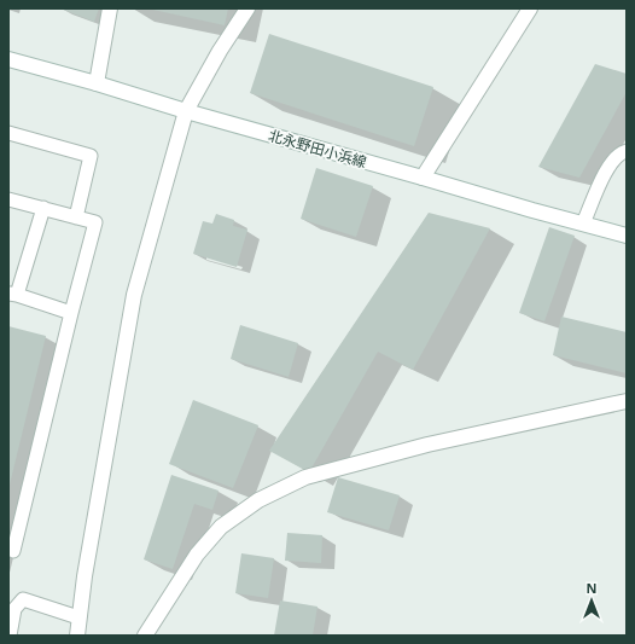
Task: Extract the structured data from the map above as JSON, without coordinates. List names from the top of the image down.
{
  "streets": {
    "street": ["北永野田小浜線"]
  },
  "north": "top"
}
